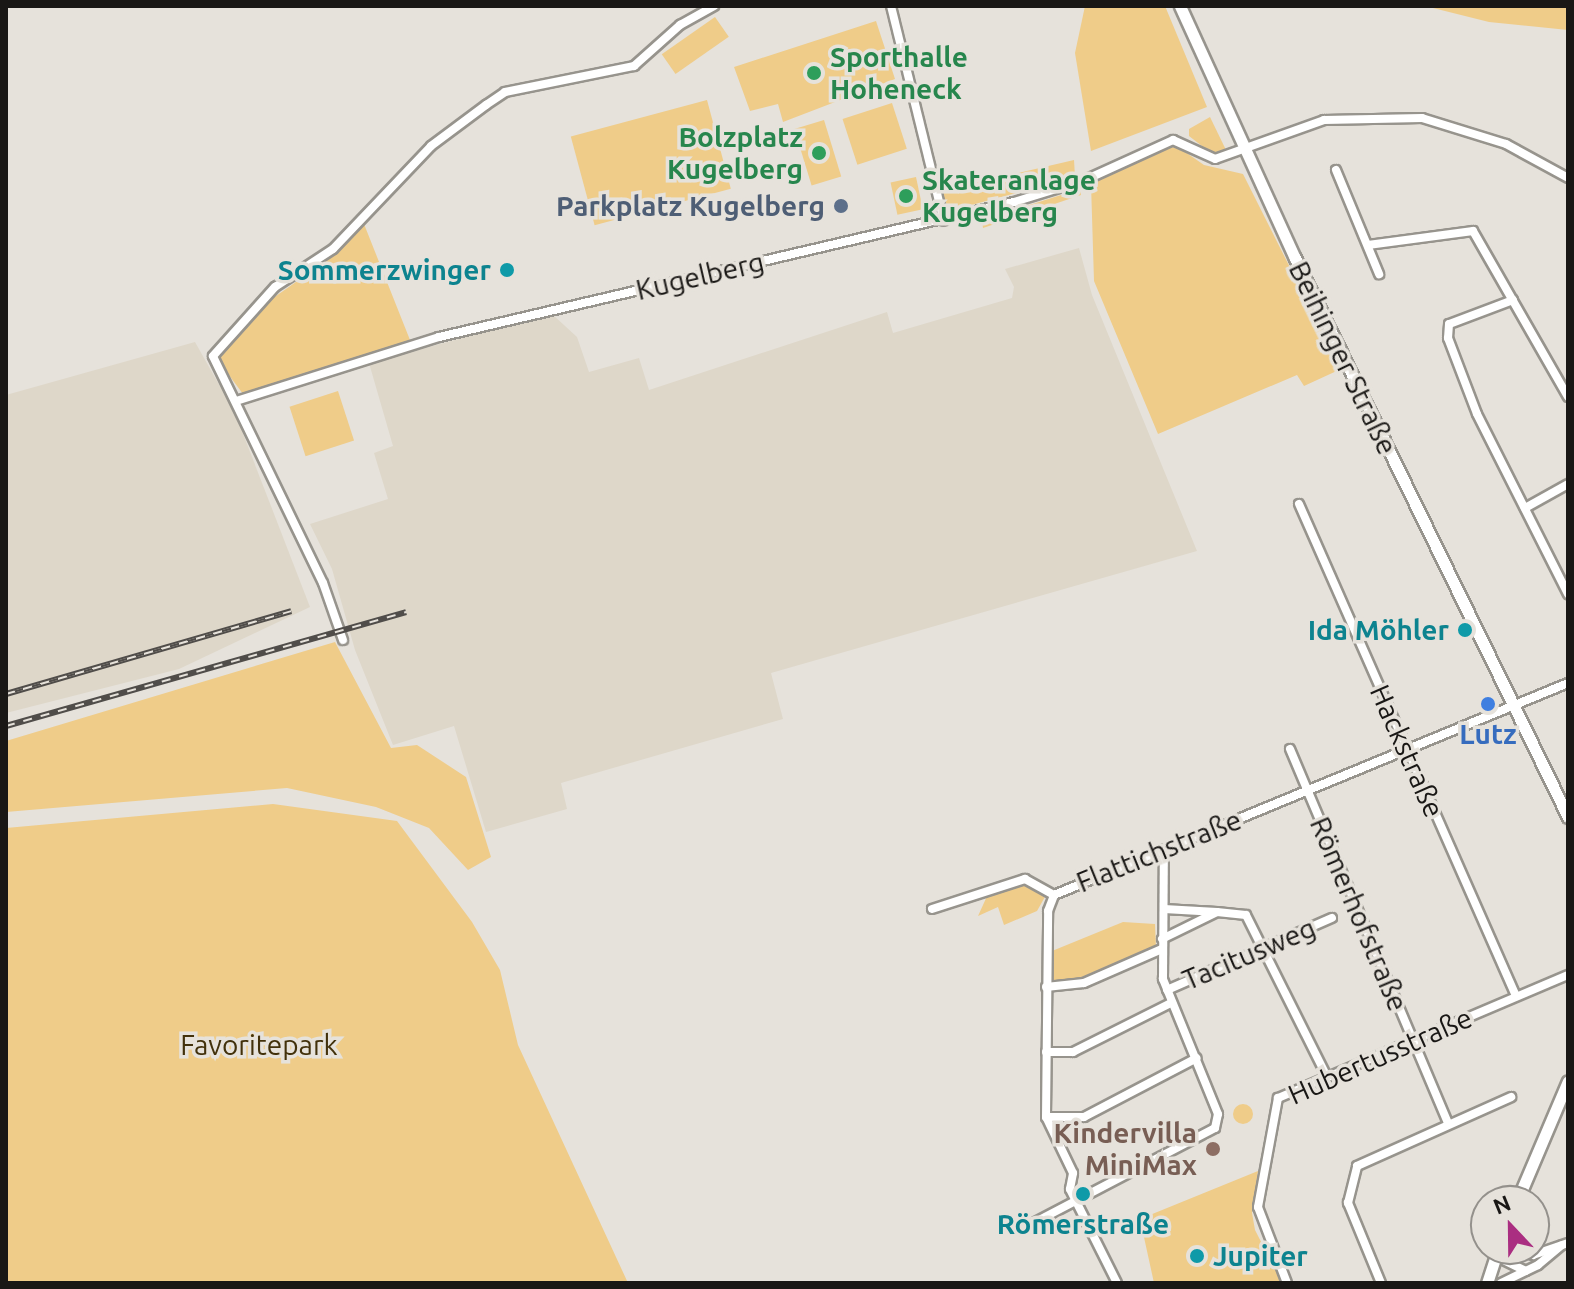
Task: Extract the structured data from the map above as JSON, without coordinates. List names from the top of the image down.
{
  "streets": {
    "main road": ["Beihinger Straße"],
    "street": [
      "Kugelberg",
      "Hackstraße",
      "Flattichstraße",
      "Römerhofstraße",
      "Tacitusweg",
      "Hubertusstraße"
    ]
  },
  "crossings": [
    ["Kugelberg", "Beihinger Straße"],
    ["Beihinger Straße", "Flattichstraße"],
    ["Hackstraße", "Flattichstraße"],
    ["Hackstraße", "Hubertusstraße"],
    ["Flattichstraße", "Römerhofstraße"],
    ["Flattichstraße", "Tacitusweg"],
    ["Römerhofstraße", "Hubertusstraße"]
  ],
  "parks": ["Favoritepark"],
  "places": [
    "Sporthalle Hoheneck",
    "Bolzplatz Kugelberg",
    "Skateranlage Kugelberg",
    "Parkplatz Kugelberg",
    "Sommerzwinger",
    "Ida Möhler",
    "Lutz",
    "Kindervilla MiniMax",
    "Römerstraße",
    "Jupiter"
  ],
  "north": "top"
}
